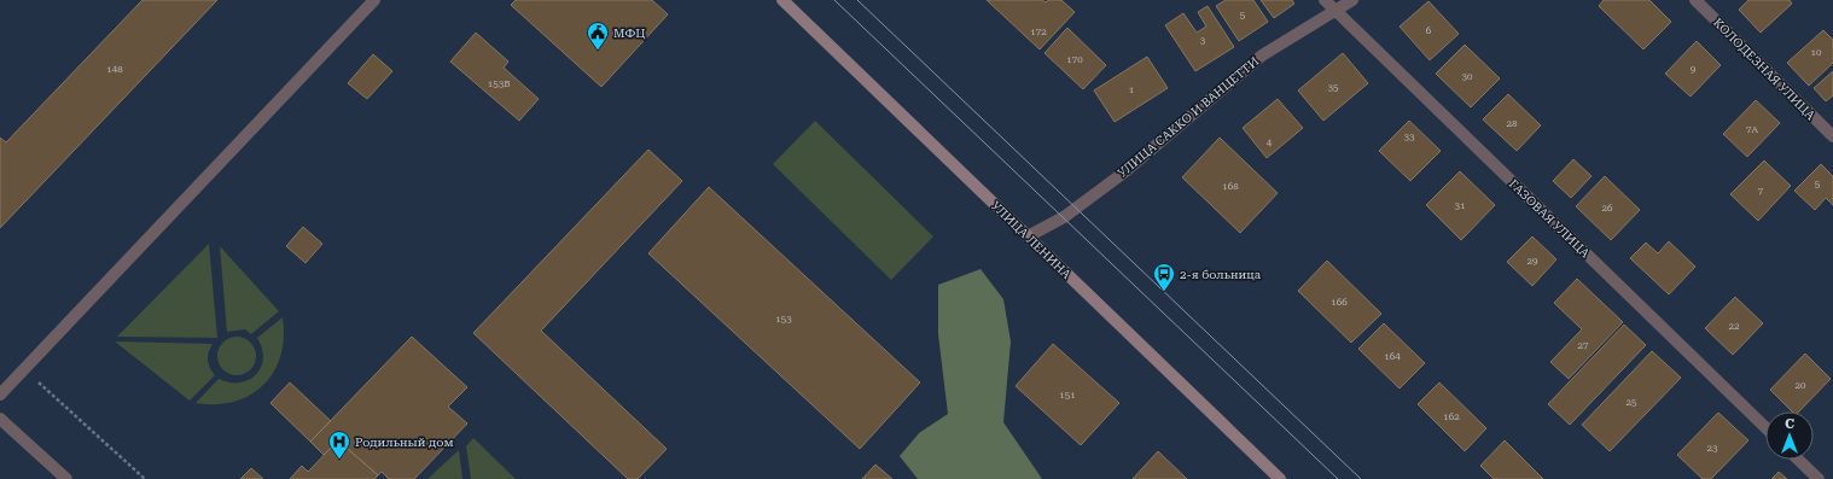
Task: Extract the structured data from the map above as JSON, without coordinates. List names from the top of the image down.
{
  "streets": {
    "main road": ["УЛИЦА ЛЕНИНА"],
    "street": ["КОЛОДЕЗНАЯ УЛИЦА", "УЛИЦА САККО И ВАНЦЕТТИ", "ГАЗОВАЯ УЛИЦА"]
  },
  "crossings": [
    ["УЛИЦА САККО И ВАНЦЕТТИ", "ГАЗОВАЯ УЛИЦА"],
    ["УЛИЦА САККО И ВАНЦЕТТИ", "УЛИЦА ЛЕНИНА"]
  ],
  "places": {
    "public building": ["МФЦ"],
    "bus stop": ["2-я больница"],
    "hospital": ["Родильный дом"]
  },
  "house_numbers": [
    "5",
    "6",
    "172",
    "3",
    "10",
    "170",
    "148",
    "9",
    "30",
    "153Б",
    "35",
    "1",
    "28",
    "7А",
    "33",
    "4",
    "5",
    "168",
    "7",
    "31",
    "26",
    "29",
    "166",
    "153",
    "22",
    "27",
    "164",
    "20",
    "151",
    "25",
    "162",
    "23"
  ],
  "north": "top"
}
